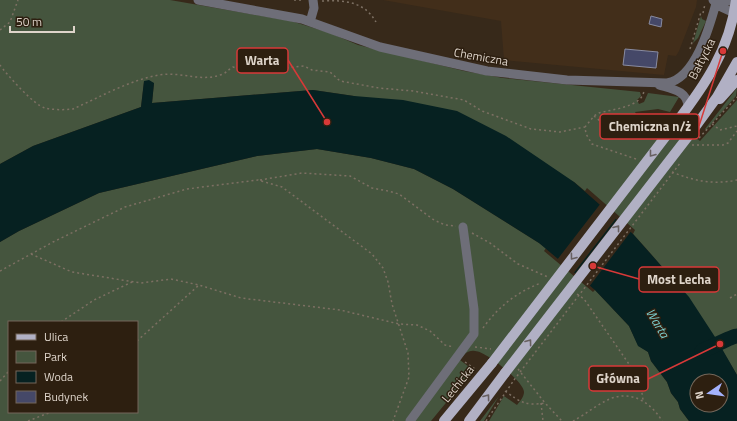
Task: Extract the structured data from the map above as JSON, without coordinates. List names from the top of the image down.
{
  "streets": {
    "main road": ["Bałtycka", "Lechicka"],
    "street": ["Chemiczna"]
  },
  "crossings": [
    ["Bałtycka", "Lechicka"]
  ],
  "water": ["Warta"],
  "places": [
    "Chemiczna n/ż",
    "Warta",
    "Most Lecha",
    "Główna"
  ],
  "legend": [
    "Ulica",
    "Park",
    "Woda",
    "Budynek"
  ],
  "scale_bar": "50 m",
  "north": "left"
}
